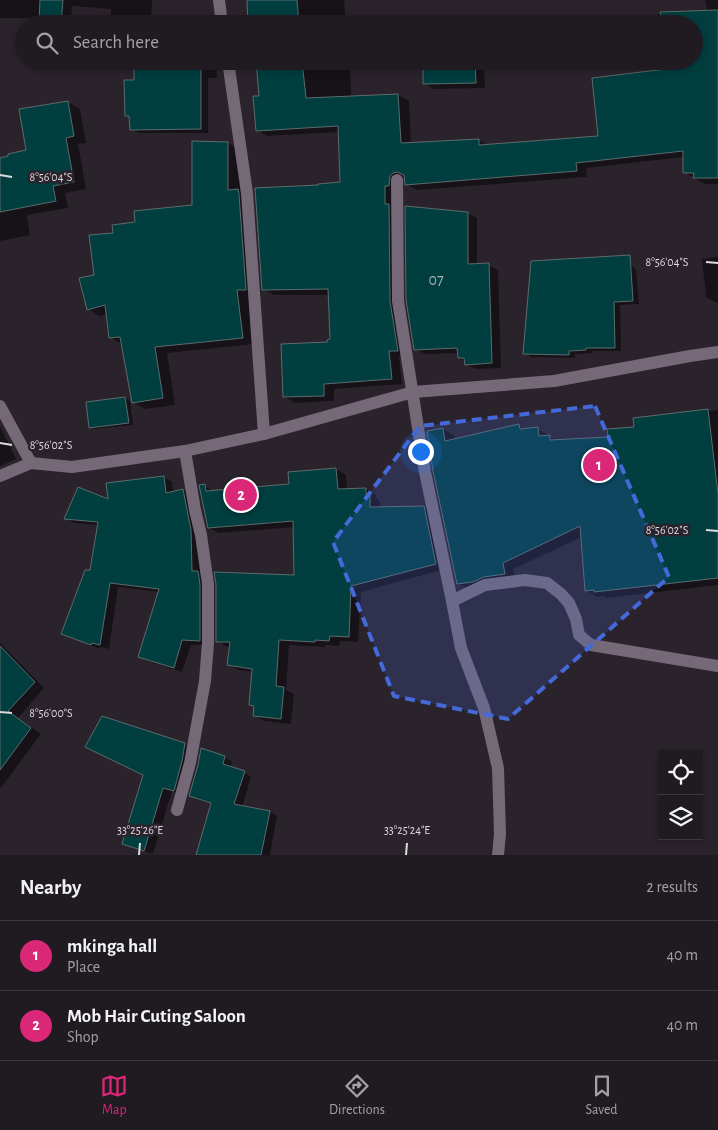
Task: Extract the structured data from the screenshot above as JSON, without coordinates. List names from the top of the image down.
{
  "house_numbers": ["07"],
  "page": {
    "search": "Search here",
    "pins": ["1", "2"],
    "heading": ["Nearby", "2 results"],
    "list": [
      {
        "mark": "1",
        "name": "mkinga hall",
        "note": "Place",
        "value": "40 m"
      },
      {
        "mark": "2",
        "name": "Mob Hair Cuting Saloon",
        "note": "Shop",
        "value": "40 m"
      }
    ],
    "nav": ["Map", "Directions", "Saved"]
  },
  "coordinates": [
    "8°56'04\"S",
    "8°56'02\"S",
    "8°56'00\"S",
    "33°25'26\"E",
    "33°25'24\"E"
  ]
}
